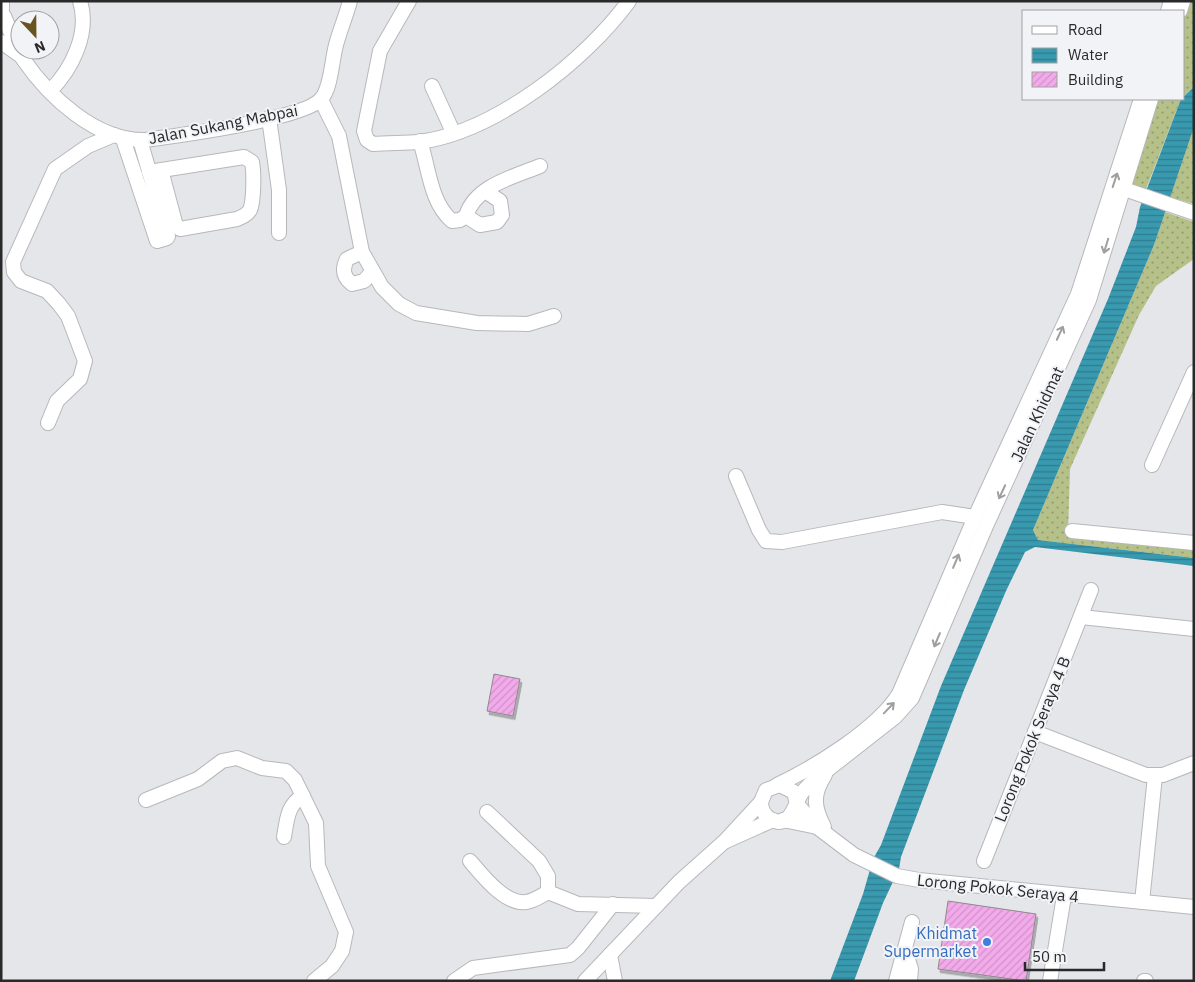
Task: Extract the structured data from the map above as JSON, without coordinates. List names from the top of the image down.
{
  "streets": {
    "street": [
      "Jalan Sukang Mabpai",
      "Jalan Khidmat",
      "Lorong Pokok Seraya 4 B",
      "Lorong Pokok Seraya 4"
    ]
  },
  "crossings": [
    ["Jalan Khidmat", "Lorong Pokok Seraya 4"]
  ],
  "places": ["Khidmat Supermarket"],
  "legend": ["Road", "Water", "Building"],
  "scale_bar": "50 m",
  "north": "bottom"
}
